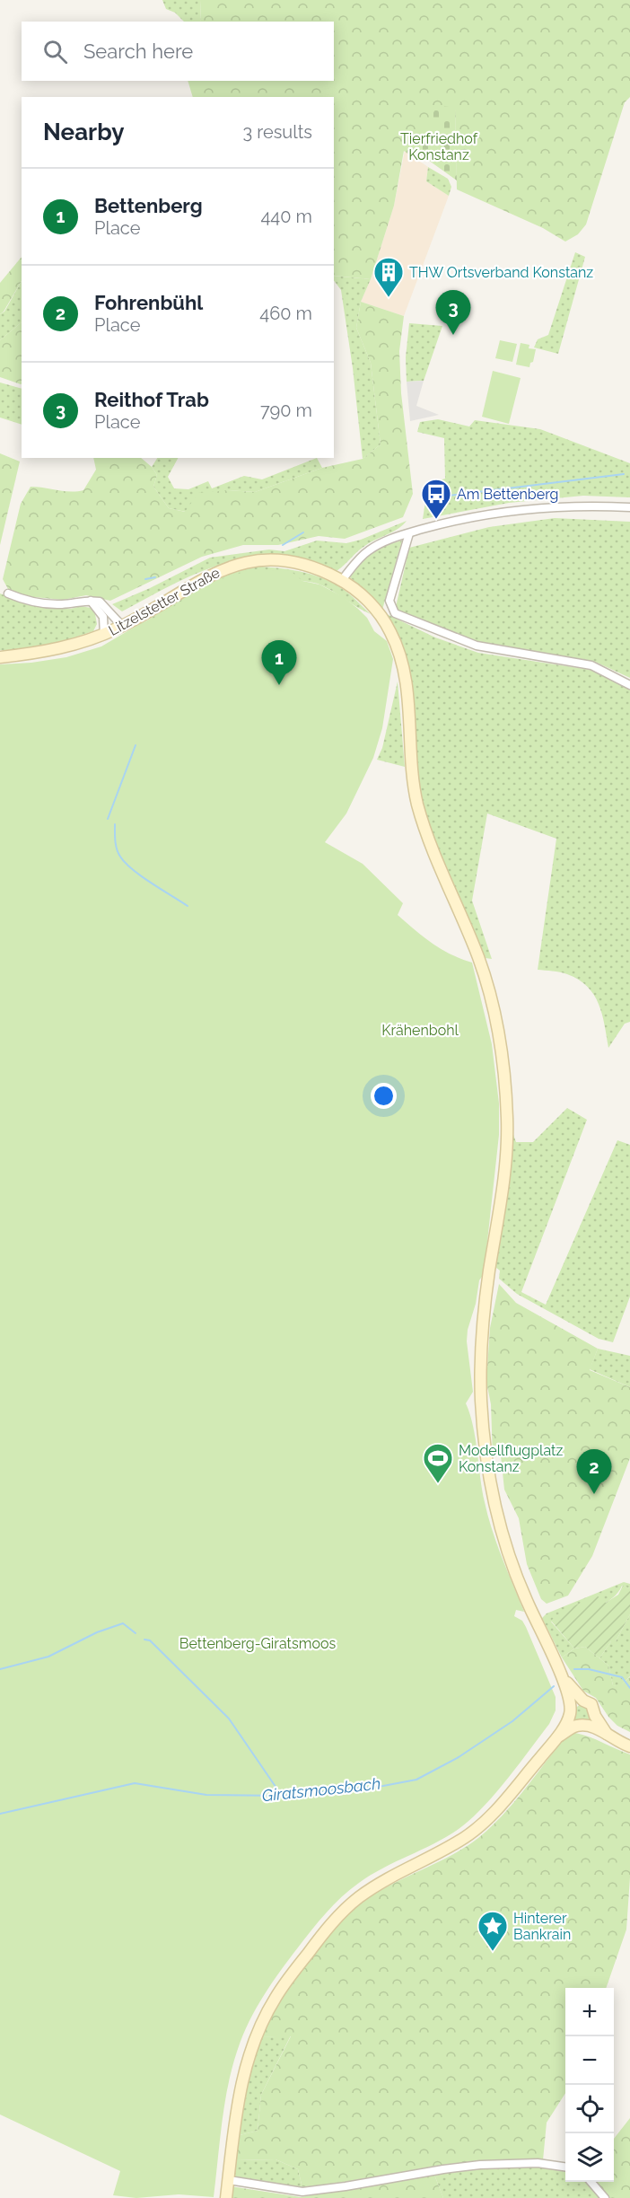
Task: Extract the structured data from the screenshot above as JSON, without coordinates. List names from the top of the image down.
{
  "streets": {
    "main road": ["Litzelstetter Straße"]
  },
  "water": ["Giratsmoosbach"],
  "parks": ["Tierfriedhof Konstanz", "Krähenbohl", "Bettenberg-Giratsmoos"],
  "places": {
    "building": ["THW Ortsverband Konstanz"],
    "bus stop": ["Am Bettenberg"],
    "sports": ["Modellflugplatz Konstanz"],
    "place": ["Hinterer Bankrain"]
  },
  "page": {
    "search": "Search here",
    "heading": ["Nearby", "3 results"],
    "list": [
      {
        "mark": "1",
        "name": "Bettenberg",
        "note": "Place",
        "value": "440 m"
      },
      {
        "mark": "2",
        "name": "Fohrenbühl",
        "note": "Place",
        "value": "460 m"
      },
      {
        "mark": "3",
        "name": "Reithof Trab",
        "note": "Place",
        "value": "790 m"
      }
    ],
    "pins": ["3", "1", "2"],
    "map_buttons": ["+", "−"]
  }
}
